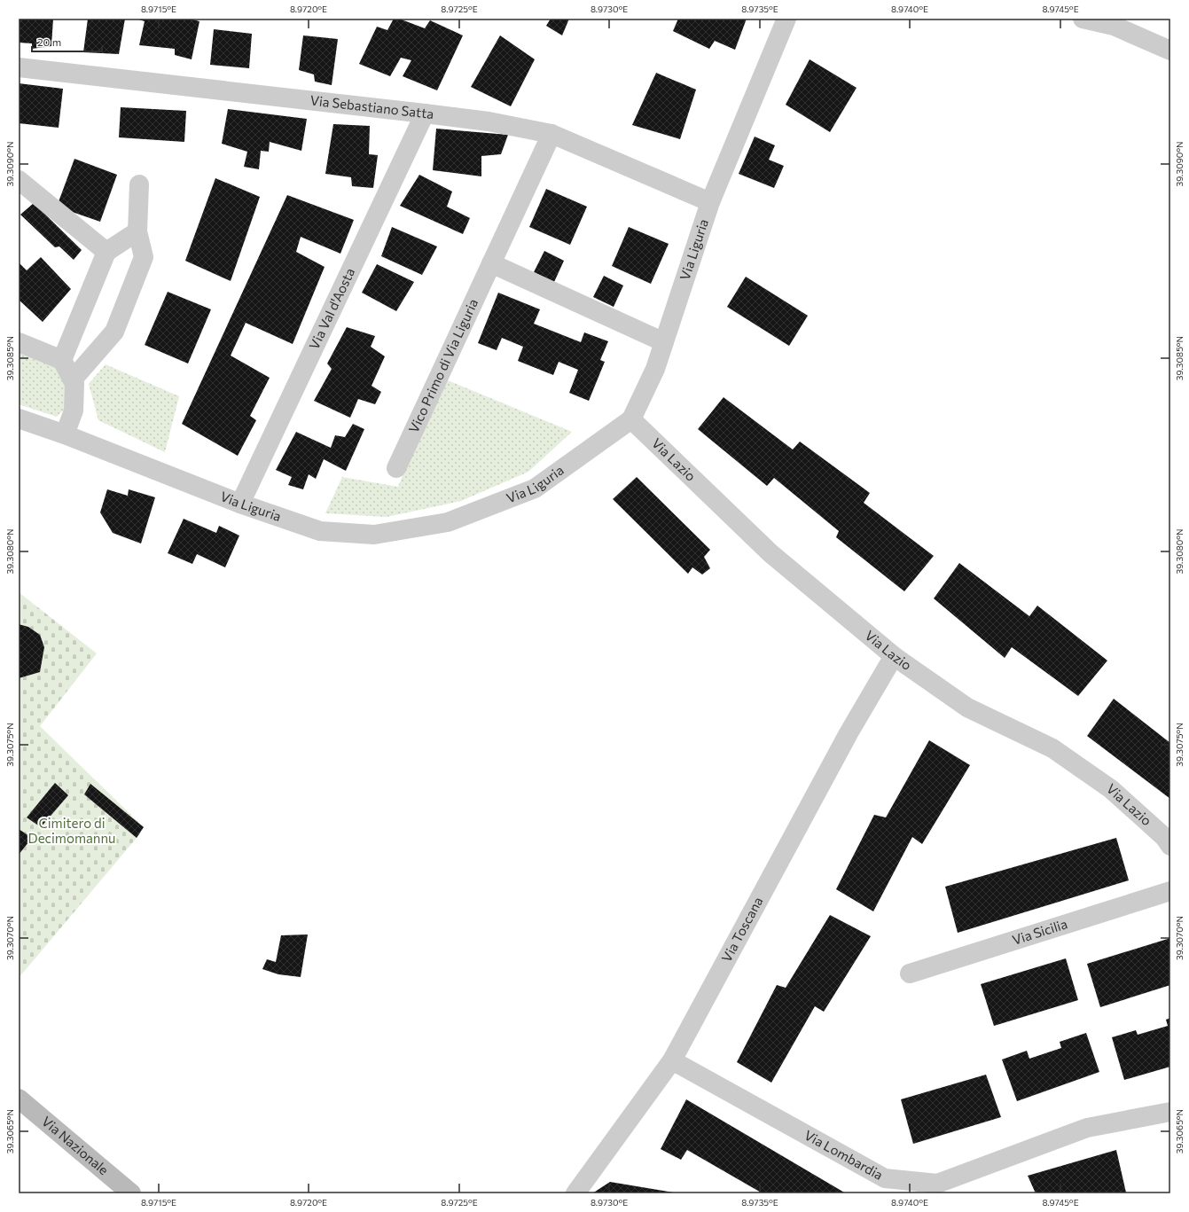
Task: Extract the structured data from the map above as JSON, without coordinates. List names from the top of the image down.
{
  "streets": {
    "main road": ["Via Nazionale"],
    "street": [
      "Via Sebastiano Satta",
      "Via Liguria",
      "Via Val d'Aosta",
      "Vico Primo di Via Liguria",
      "Via Lazio",
      "Via Toscana",
      "Via Sicilia",
      "Via Lombardia"
    ]
  },
  "crossings": [
    ["Via Sebastiano Satta", "Via Liguria"],
    ["Via Sebastiano Satta", "Via Val d'Aosta"],
    ["Via Sebastiano Satta", "Vico Primo di Via Liguria"],
    ["Via Liguria", "Via Val d'Aosta"],
    ["Via Liguria", "Via Lazio"],
    ["Via Lazio", "Via Toscana"],
    ["Via Toscana", "Via Lombardia"]
  ],
  "parks": ["Cimitero di Decimomannu"],
  "scale_bar": "20 m",
  "coordinates": [
    "8.9715°E",
    "8.9720°E",
    "8.9725°E",
    "8.9730°E",
    "8.9735°E",
    "8.9740°E",
    "8.9745°E",
    "39.3090°N",
    "39.3085°N",
    "39.3080°N",
    "39.3075°N",
    "39.3070°N",
    "39.3065°N"
  ]
}
